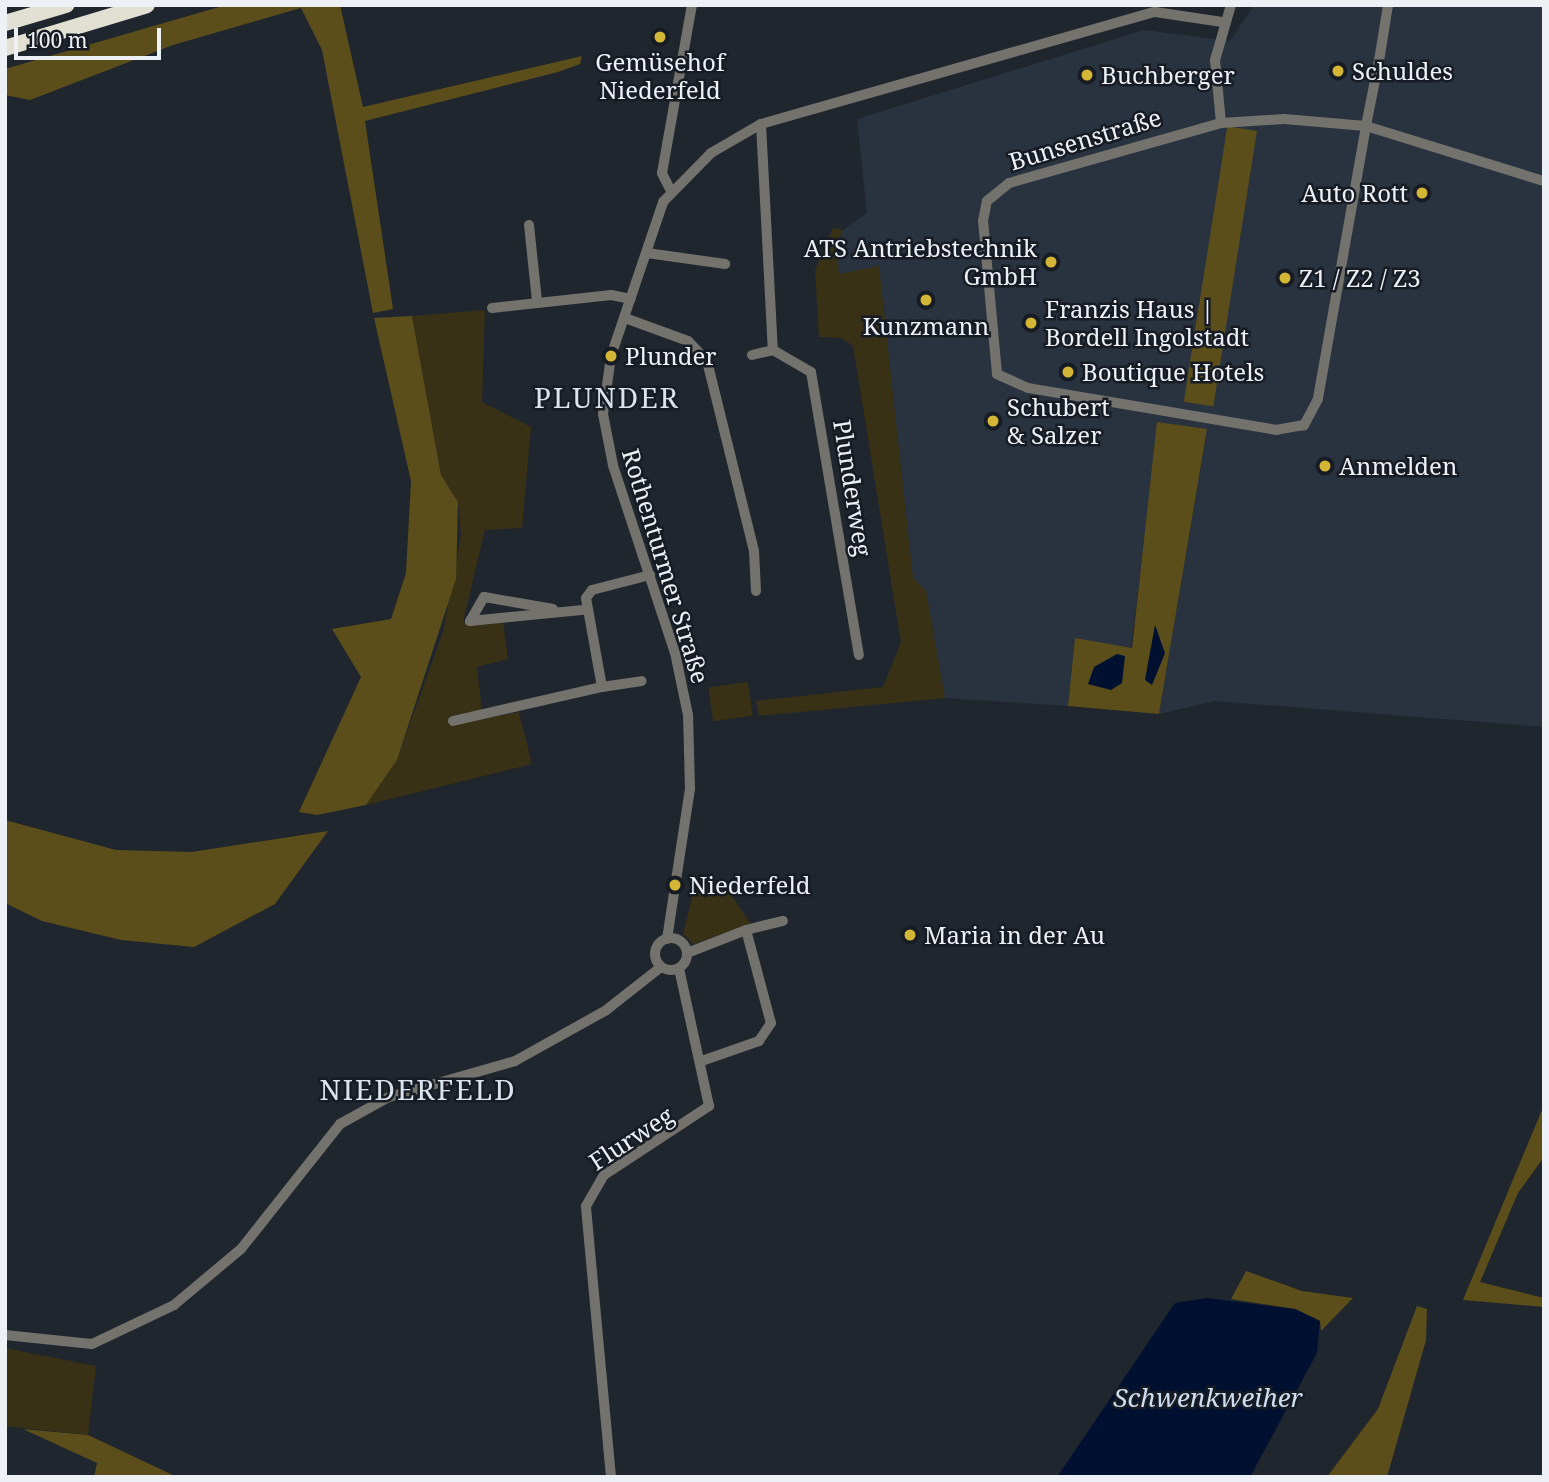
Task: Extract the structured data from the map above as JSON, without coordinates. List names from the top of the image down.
{
  "streets": {
    "street": [
      "Bunsenstraße",
      "Plunderweg",
      "Rothenturmer Straße",
      "Flurweg"
    ]
  },
  "crossings": [
    ["Rothenturmer Straße", "Flurweg"]
  ],
  "districts": ["PLUNDER", "NIEDERFELD"],
  "water": ["Schwenkweiher"],
  "places": [
    "Gemüsehof Niederfeld",
    "Schuldes",
    "Buchberger",
    "Auto Rott",
    "ATS Antriebstechnik GmbH",
    "Z1 / Z2 / Z3",
    "Kunzmann",
    "Franzis Haus | Bordell Ingolstadt",
    "Plunder",
    "Boutique Hotels",
    "Schubert & Salzer",
    "Anmelden",
    "Niederfeld",
    "Maria in der Au"
  ],
  "scale_bar": "100 m"
}
